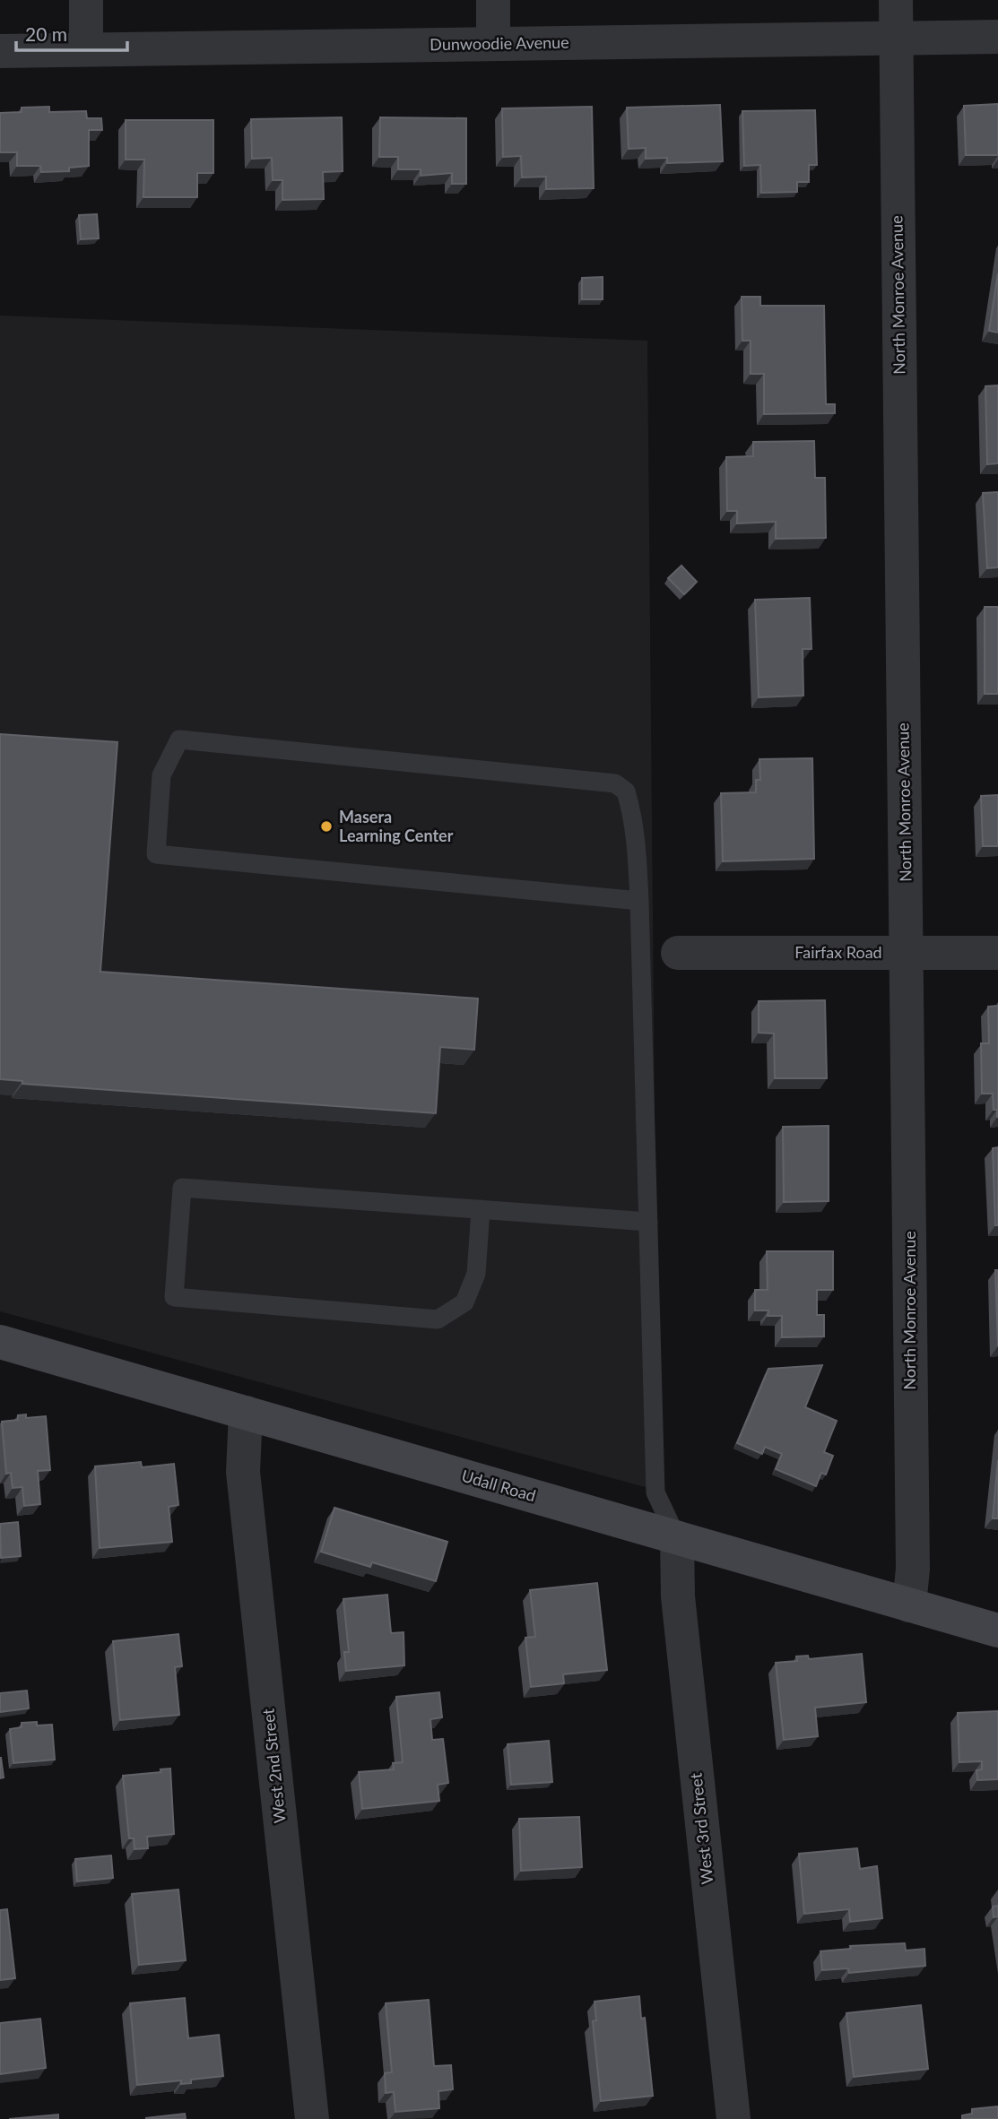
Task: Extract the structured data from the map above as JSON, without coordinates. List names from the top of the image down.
{
  "streets": {
    "street": [
      "Dunwoodie Avenue",
      "North Monroe Avenue",
      "Fairfax Road",
      "Udall Road",
      "West 2nd Street",
      "West 3rd Street"
    ]
  },
  "crossings": [
    ["Dunwoodie Avenue", "North Monroe Avenue"],
    ["North Monroe Avenue", "Fairfax Road"],
    ["North Monroe Avenue", "Udall Road"],
    ["Udall Road", "West 2nd Street"],
    ["Udall Road", "West 3rd Street"]
  ],
  "places": ["Masera Learning Center"],
  "scale_bar": "20 m"
}
